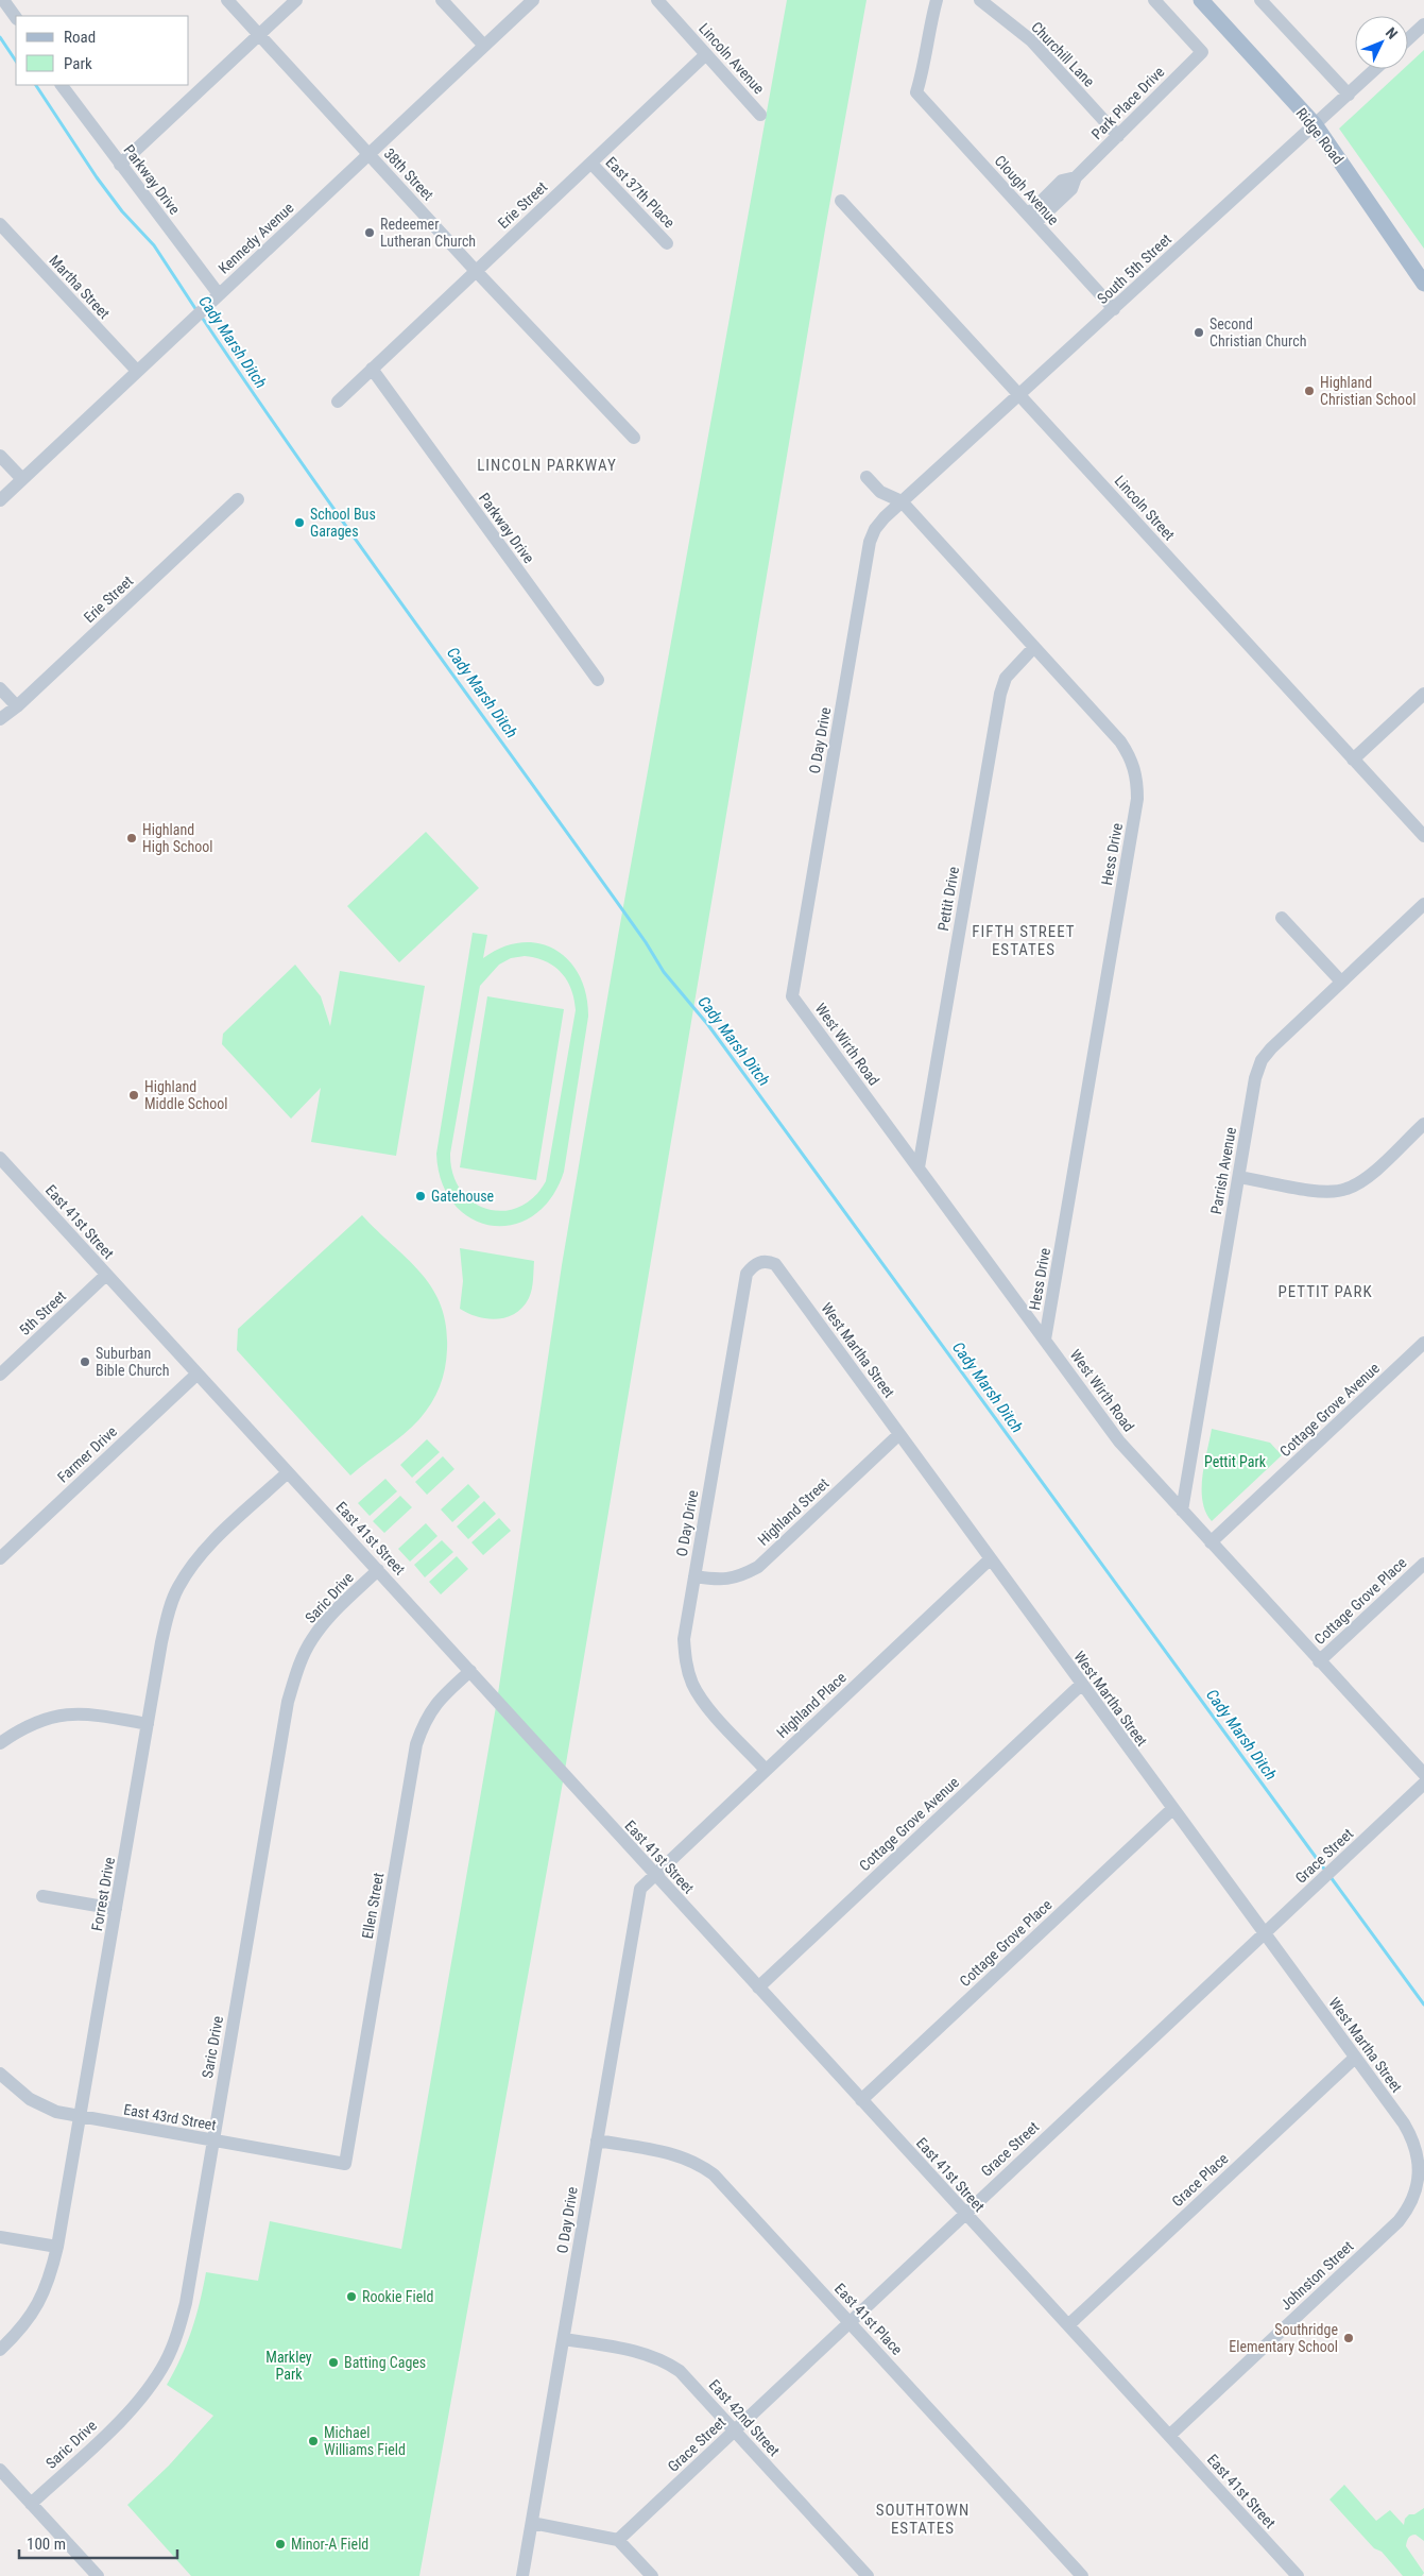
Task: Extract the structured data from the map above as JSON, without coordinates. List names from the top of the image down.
{
  "streets": {
    "main road": ["Ridge Road"],
    "street": [
      "Churchill Lane",
      "Lincoln Avenue",
      "Park Place Drive",
      "38th Street",
      "Parkway Drive",
      "Clough Avenue",
      "East 37th Place",
      "Erie Street",
      "Kennedy Avenue",
      "South 5th Street",
      "Martha Street",
      "Lincoln Street",
      "O Day Drive",
      "Hess Drive",
      "Pettit Drive",
      "West Wirth Road",
      "Parrish Avenue",
      "East 41st Street",
      "5th Street",
      "West Martha Street",
      "Cottage Grove Avenue",
      "Farmer Drive",
      "Highland Street",
      "Saric Drive",
      "Cottage Grove Place",
      "Highland Place",
      "Grace Street",
      "Forrest Drive",
      "Ellen Street",
      "East 43rd Street",
      "Grace Place",
      "Johnston Street",
      "East 41st Place",
      "East 42nd Street"
    ]
  },
  "crossings": [
    ["Churchill Lane", "Park Place Drive"],
    ["Lincoln Avenue", "Erie Street"],
    ["Park Place Drive", "Clough Avenue"],
    ["Ridge Road", "South 5th Street"],
    ["38th Street", "Erie Street"],
    ["38th Street", "Kennedy Avenue"],
    ["Parkway Drive", "Erie Street"],
    ["Parkway Drive", "Kennedy Avenue"],
    ["Clough Avenue", "South 5th Street"],
    ["East 37th Place", "Erie Street"],
    ["Kennedy Avenue", "Martha Street"],
    ["South 5th Street", "Lincoln Street"],
    ["South 5th Street", "O Day Drive"],
    ["South 5th Street", "Hess Drive"],
    ["O Day Drive", "Hess Drive"],
    ["O Day Drive", "West Wirth Road"],
    ["O Day Drive", "East 41st Street"],
    ["O Day Drive", "West Martha Street"],
    ["O Day Drive", "Highland Street"],
    ["O Day Drive", "Highland Place"],
    ["O Day Drive", "East 41st Place"],
    ["O Day Drive", "East 42nd Street"],
    ["Hess Drive", "Pettit Drive"],
    ["Hess Drive", "West Wirth Road"],
    ["Pettit Drive", "West Wirth Road"],
    ["West Wirth Road", "Parrish Avenue"],
    ["West Wirth Road", "Cottage Grove Avenue"],
    ["West Wirth Road", "Cottage Grove Place"],
    ["East 41st Street", "5th Street"],
    ["East 41st Street", "Cottage Grove Avenue"],
    ["East 41st Street", "Farmer Drive"],
    ["East 41st Street", "Saric Drive"],
    ["East 41st Street", "Cottage Grove Place"],
    ["East 41st Street", "Highland Place"],
    ["East 41st Street", "Grace Street"],
    ["East 41st Street", "Forrest Drive"],
    ["East 41st Street", "Ellen Street"],
    ["East 41st Street", "Grace Place"],
    ["East 41st Street", "Johnston Street"],
    ["West Martha Street", "Cottage Grove Avenue"],
    ["West Martha Street", "Highland Street"],
    ["West Martha Street", "Cottage Grove Place"],
    ["West Martha Street", "Highland Place"],
    ["West Martha Street", "Grace Street"],
    ["West Martha Street", "Grace Place"],
    ["West Martha Street", "Johnston Street"],
    ["Saric Drive", "East 43rd Street"],
    ["Grace Street", "East 41st Place"],
    ["Grace Street", "East 42nd Street"],
    ["Forrest Drive", "East 43rd Street"],
    ["Ellen Street", "East 43rd Street"]
  ],
  "districts": [
    "LINCOLN PARKWAY",
    "FIFTH STREET ESTATES",
    "PETTIT PARK",
    "SOUTHTOWN ESTATES"
  ],
  "water": ["Cady Marsh Ditch"],
  "parks": ["Pettit Park", "Markley Park"],
  "places": [
    "Redeemer Lutheran Church",
    "Second Christian Church",
    "Highland Christian School",
    "School Bus Garages",
    "Highland High School",
    "Highland Middle School",
    "Gatehouse",
    "Suburban Bible Church",
    "Rookie Field",
    "Southridge Elementary School",
    "Batting Cages",
    "Michael Williams Field",
    "Minor-A Field"
  ],
  "legend": ["Road", "Park"],
  "scale_bar": "100 m",
  "north": "top right"
}
